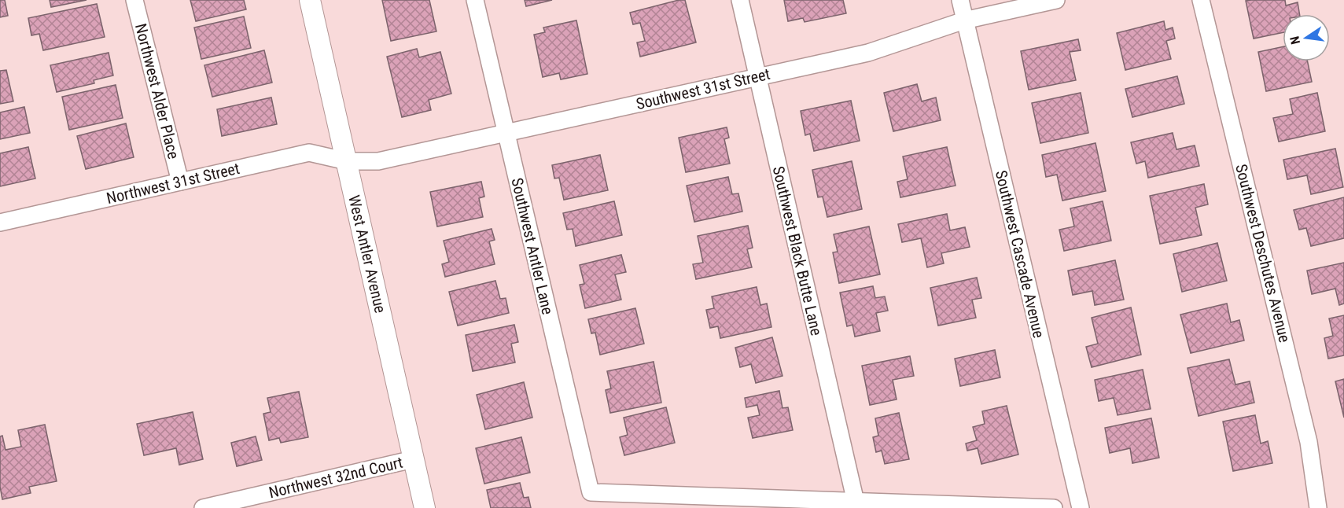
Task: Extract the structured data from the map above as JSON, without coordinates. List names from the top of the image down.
{
  "streets": {
    "street": [
      "Southwest 31st Street",
      "Northwest Alder Place",
      "Northwest 31st Street",
      "Southwest Antler Lane",
      "Southwest Black Butte Lane",
      "Southwest Deschutes Avenue",
      "West Antler Avenue",
      "Southwest Cascade Avenue",
      "Northwest 32nd Court"
    ]
  },
  "crossings": [
    ["Southwest 31st Street", "Northwest 31st Street"],
    ["Southwest 31st Street", "Southwest Antler Lane"],
    ["Southwest 31st Street", "Southwest Black Butte Lane"],
    ["Southwest 31st Street", "West Antler Avenue"],
    ["Southwest 31st Street", "Southwest Cascade Avenue"],
    ["Northwest Alder Place", "Northwest 31st Street"],
    ["Northwest 31st Street", "West Antler Avenue"],
    ["Southwest Antler Lane", "Southwest Black Butte Lane"],
    ["West Antler Avenue", "Northwest 32nd Court"]
  ],
  "north": "left"
}
